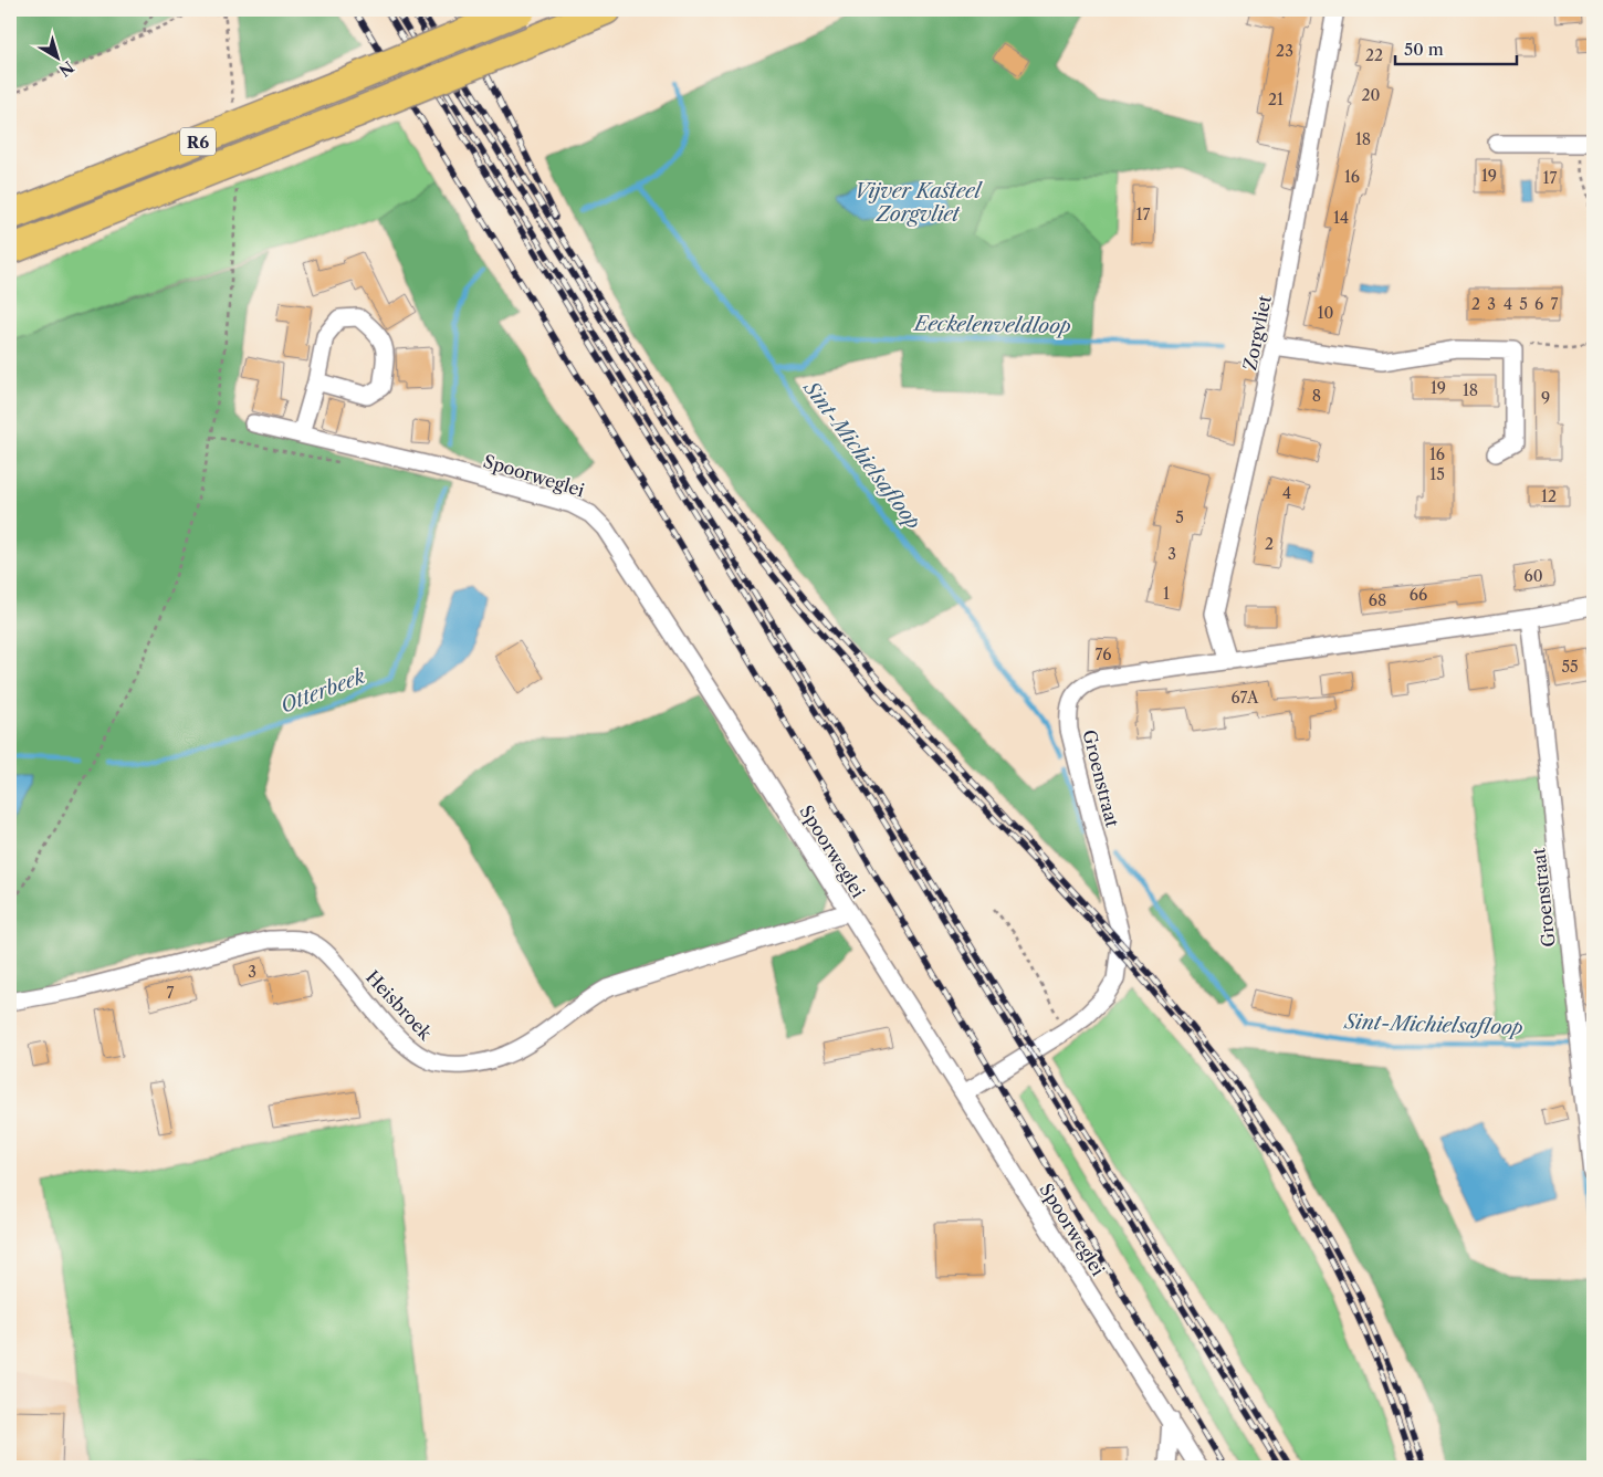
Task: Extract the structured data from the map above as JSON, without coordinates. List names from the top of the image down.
{
  "streets": {
    "highway": ["R6"],
    "street": [
      "Zorgvliet",
      "Spoorweglei",
      "Groenstraat",
      "Heisbroek"
    ]
  },
  "crossings": [
    ["Zorgvliet", "Groenstraat"],
    ["Spoorweglei", "Groenstraat"],
    ["Spoorweglei", "Heisbroek"]
  ],
  "water": [
    "Vijver Kasteel Zorgvliet",
    "Eeckelenveldloop",
    "Sint-Michielsafloop",
    "Otterbeek"
  ],
  "house_numbers": [
    "23",
    "22",
    "20",
    "21",
    "18",
    "19",
    "16",
    "17",
    "17",
    "14",
    "2",
    "3",
    "4",
    "5",
    "6",
    "7",
    "10",
    "19",
    "18",
    "8",
    "9",
    "16",
    "15",
    "4",
    "12",
    "5",
    "2",
    "3",
    "60",
    "1",
    "66",
    "68",
    "76",
    "55",
    "67A",
    "3",
    "7"
  ],
  "scale_bar": "50 m",
  "north": "bottom right"
}
